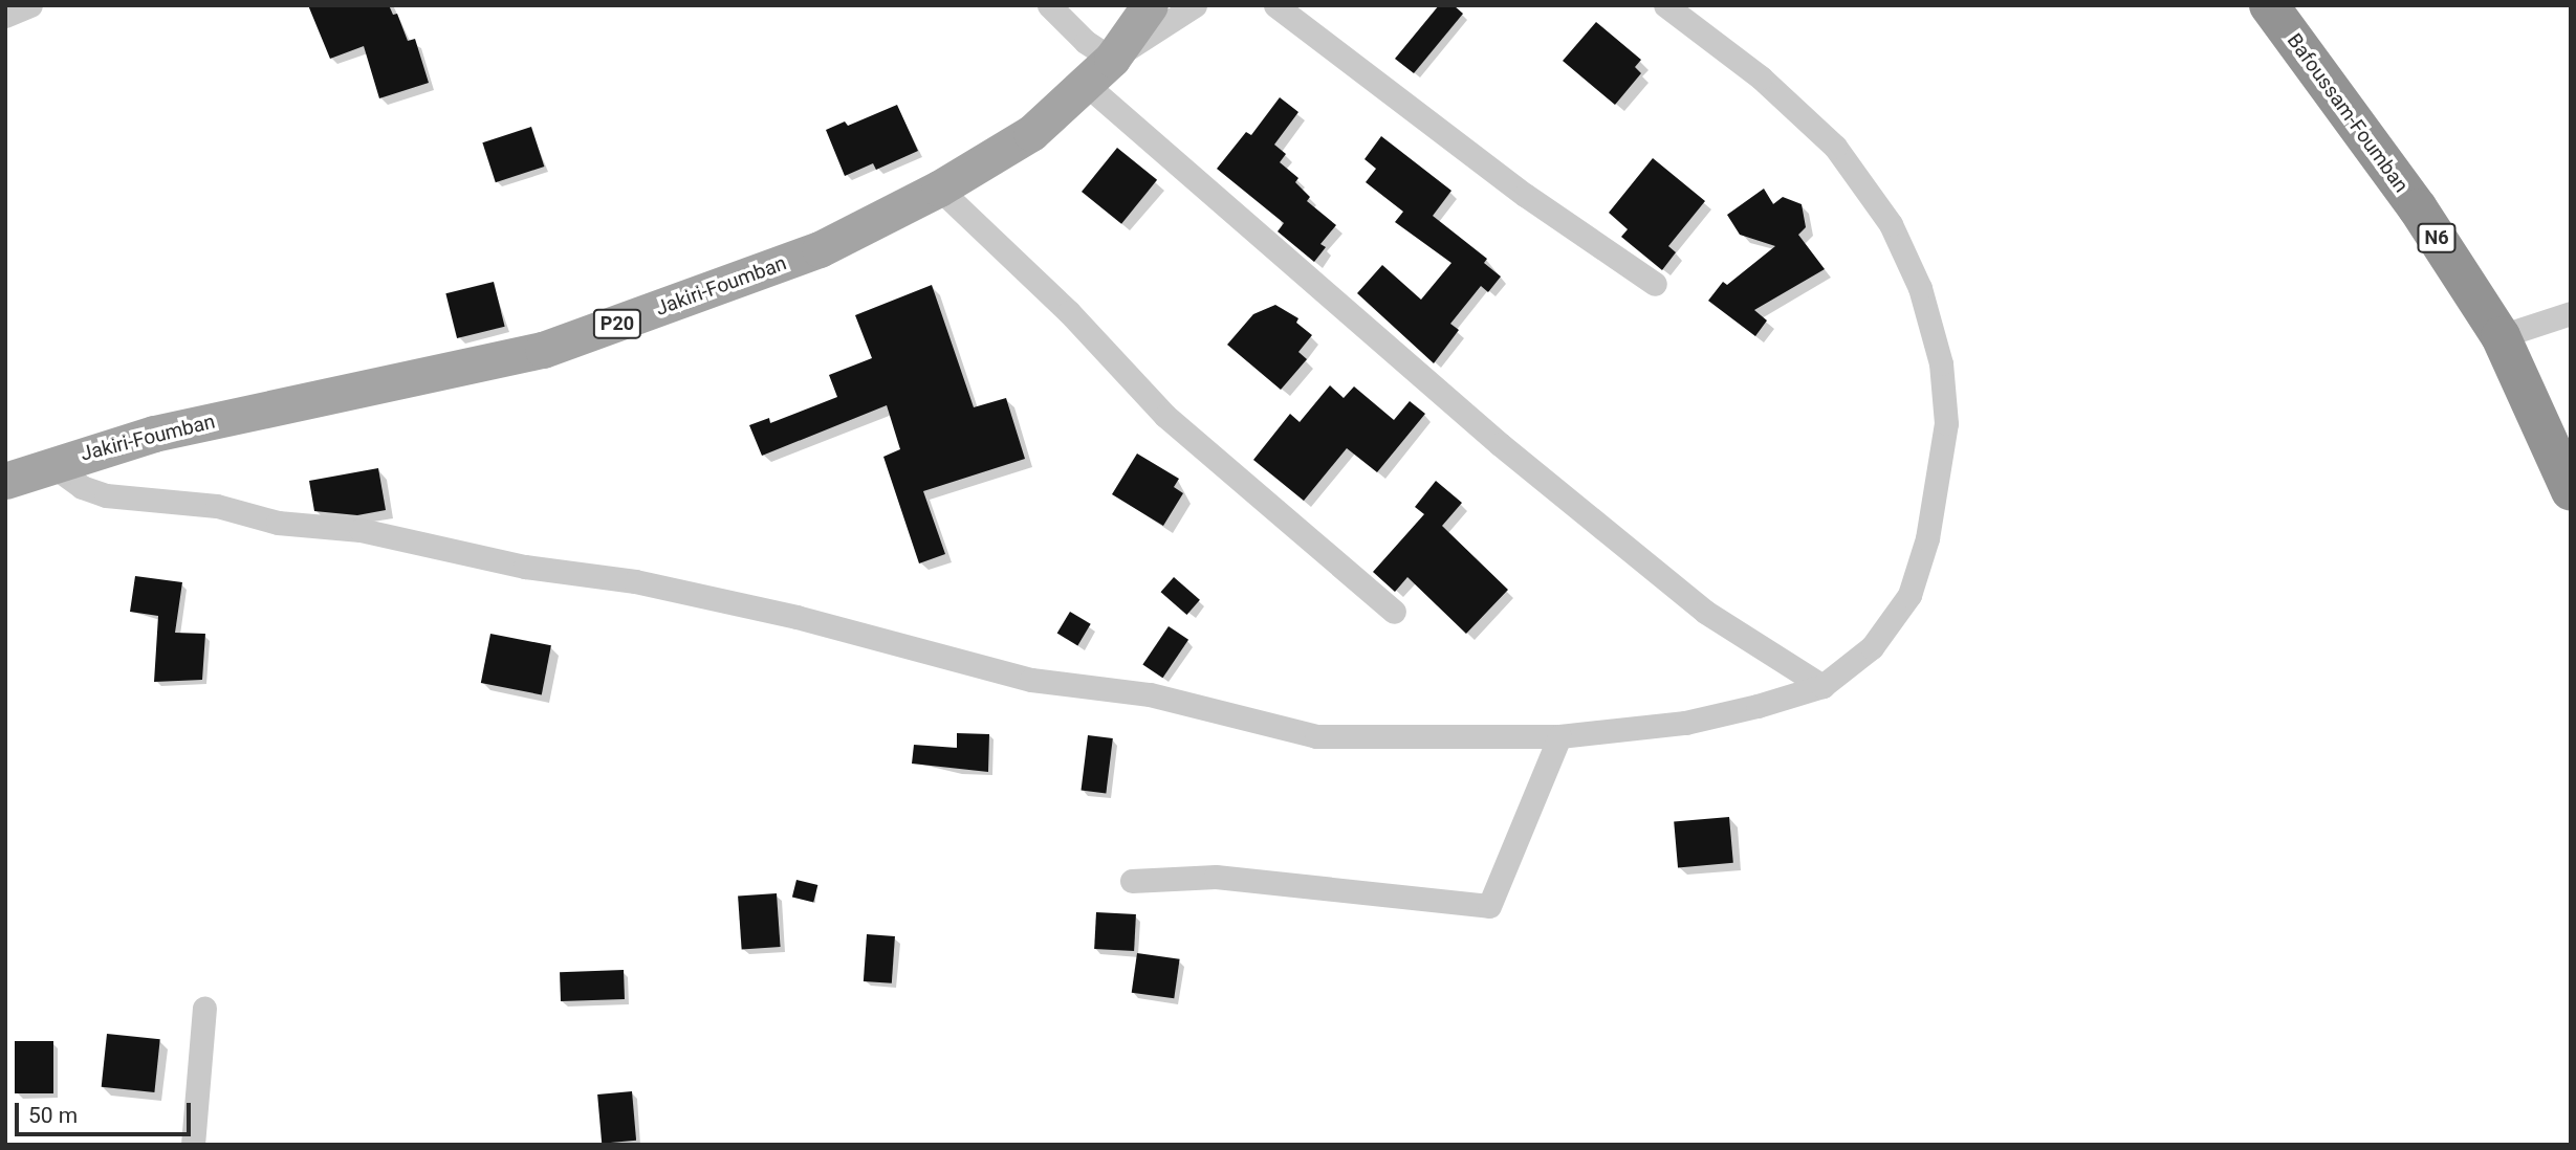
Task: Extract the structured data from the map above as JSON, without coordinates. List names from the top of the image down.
{
  "streets": {
    "highway": ["Bafoussam-Foumban", "N6"],
    "main road": ["Jakiri-Foumban", "P20"]
  },
  "scale_bar": "50 m"
}
